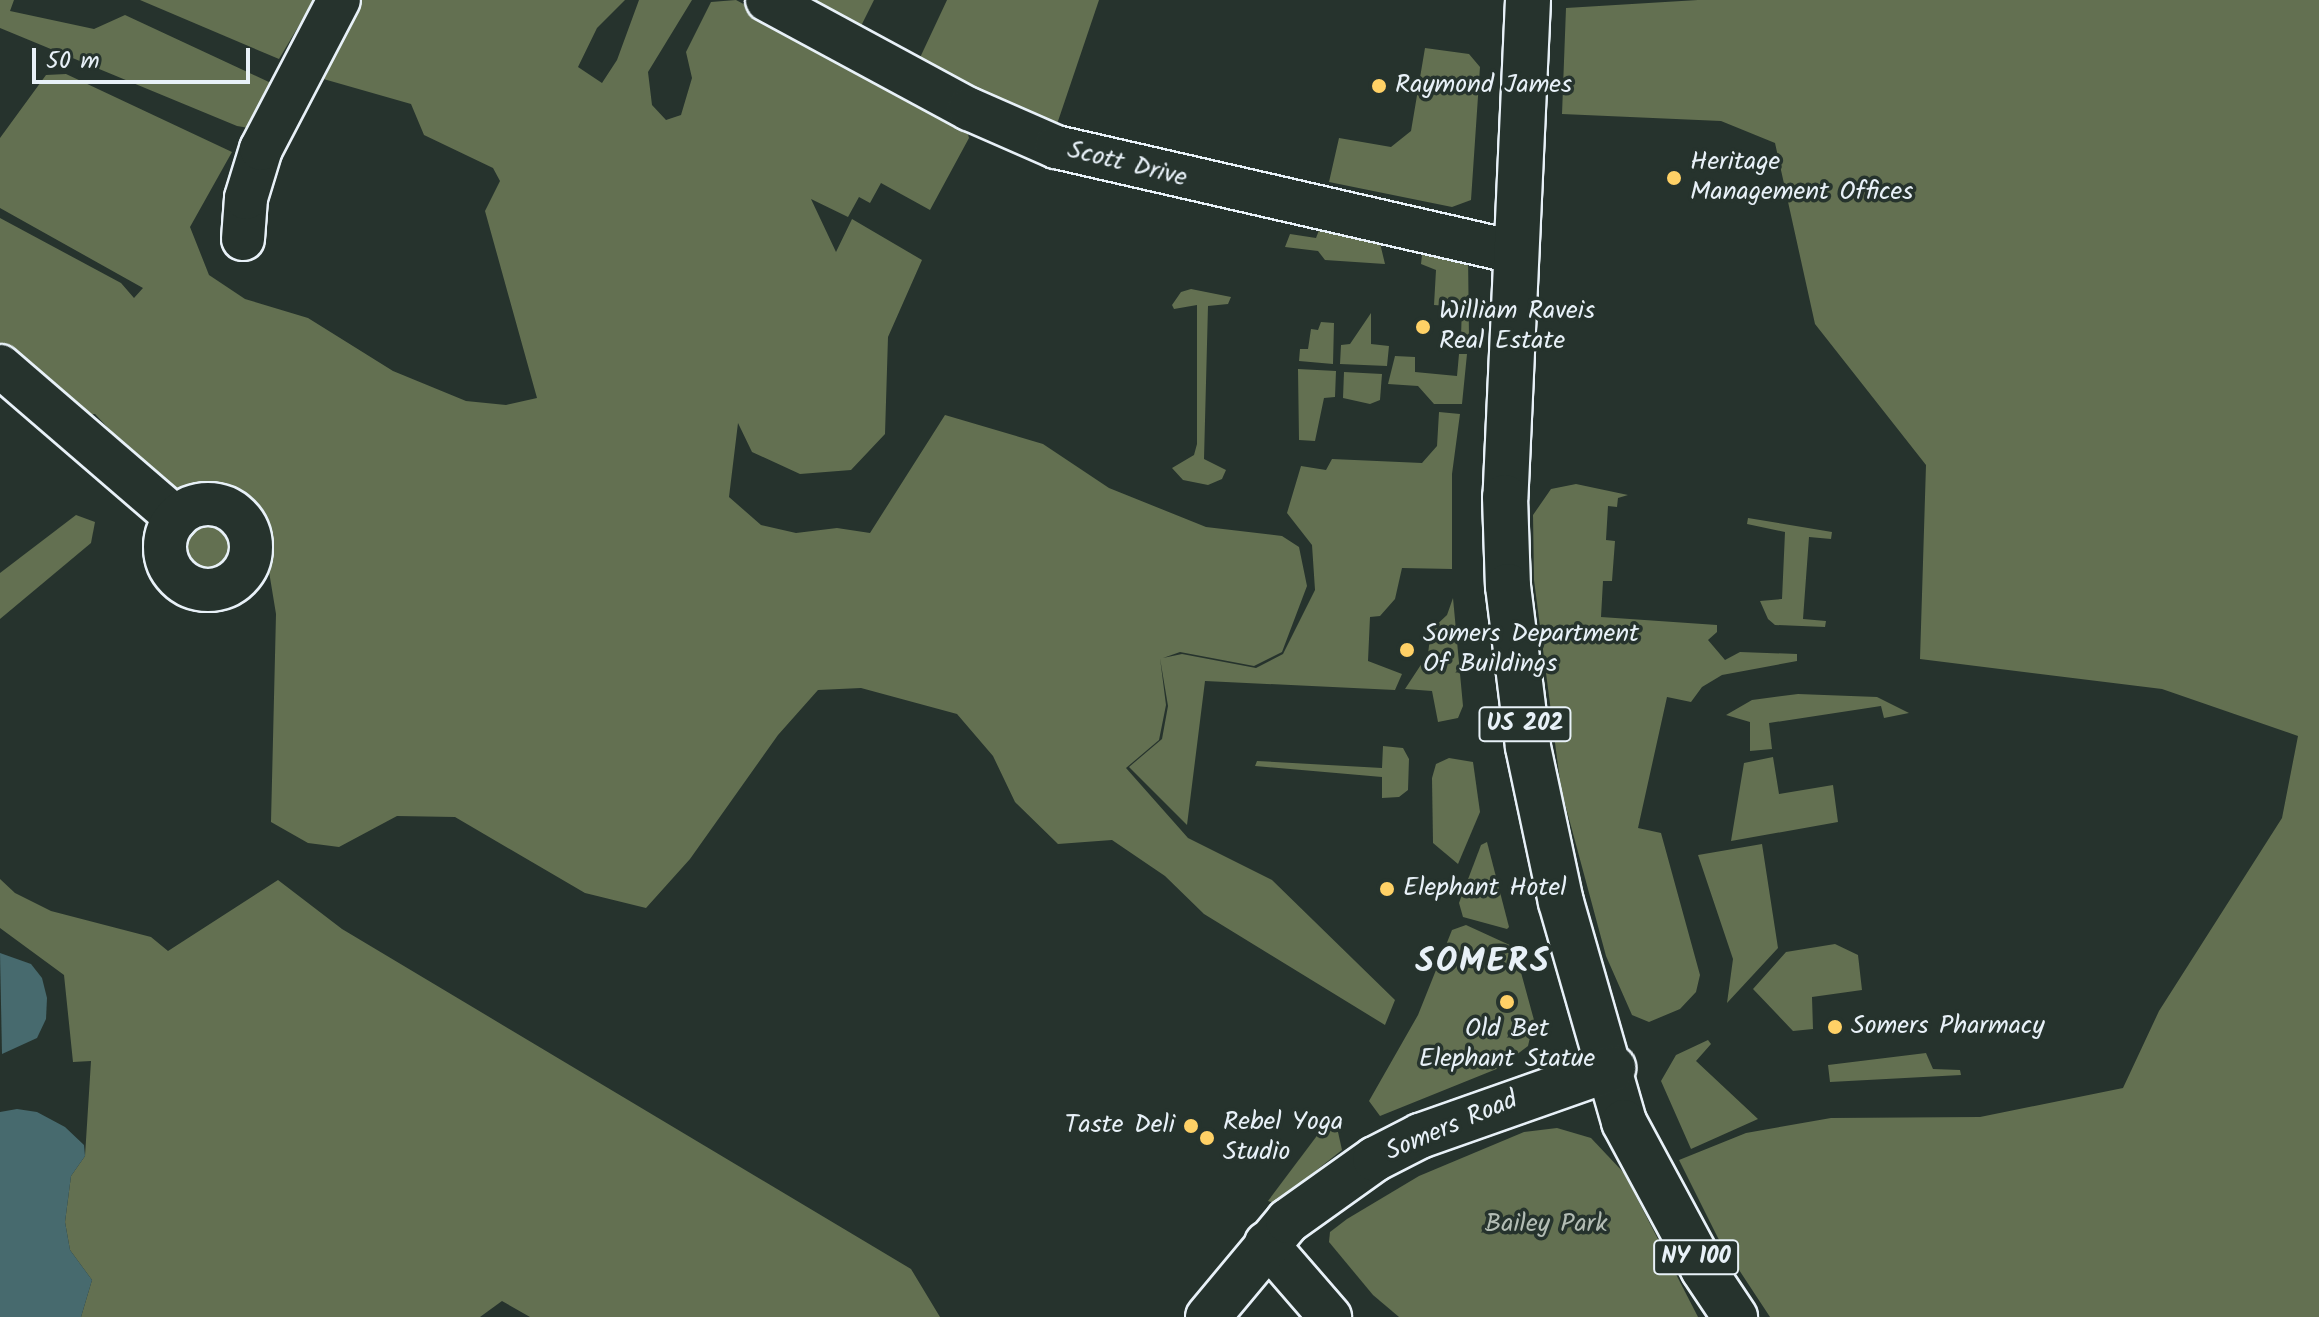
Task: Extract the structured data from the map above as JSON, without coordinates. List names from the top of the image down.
{
  "streets": {
    "main road": ["US 202", "Somers Road", "NY 100"],
    "street": ["Scott Drive"]
  },
  "crossings": [
    ["Scott Drive", "US 202"],
    ["US 202", "Somers Road"],
    ["US 202", "NY 100"],
    ["Somers Road", "NY 100"]
  ],
  "districts": ["SOMERS"],
  "parks": ["Bailey Park"],
  "places": [
    "Raymond James",
    "Heritage Management Offices",
    "William Raveis Real Estate",
    "Somers Department Of Buildings",
    "Elephant Hotel",
    "Old Bet Elephant Statue",
    "Somers Pharmacy",
    "Taste Deli",
    "Rebel Yoga Studio"
  ],
  "scale_bar": "50 m"
}
